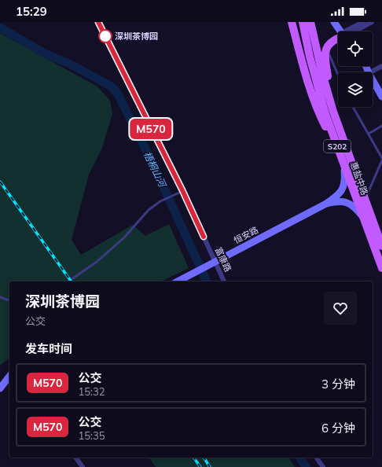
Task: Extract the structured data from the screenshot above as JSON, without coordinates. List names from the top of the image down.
{
  "streets": {
    "main road": ["S202", "惠盐中路"],
    "street": ["恒安路", "富康路"]
  },
  "crossings": [
    ["恒安路", "富康路"]
  ],
  "water": ["梧桐山河"],
  "places": ["深圳茶博园"],
  "lines": ["bus line M570"],
  "page": {
    "status": "15:29",
    "on_map": "M570",
    "heading": [
      ["深圳茶博园", "公交"],
      "发车时间"
    ],
    "list": [
      {
        "mark": "M570",
        "name": "公交",
        "note": "15:32",
        "value": "3 分钟"
      },
      {
        "mark": "M570",
        "name": "公交",
        "note": "15:35",
        "value": "6 分钟"
      }
    ]
  }
}
